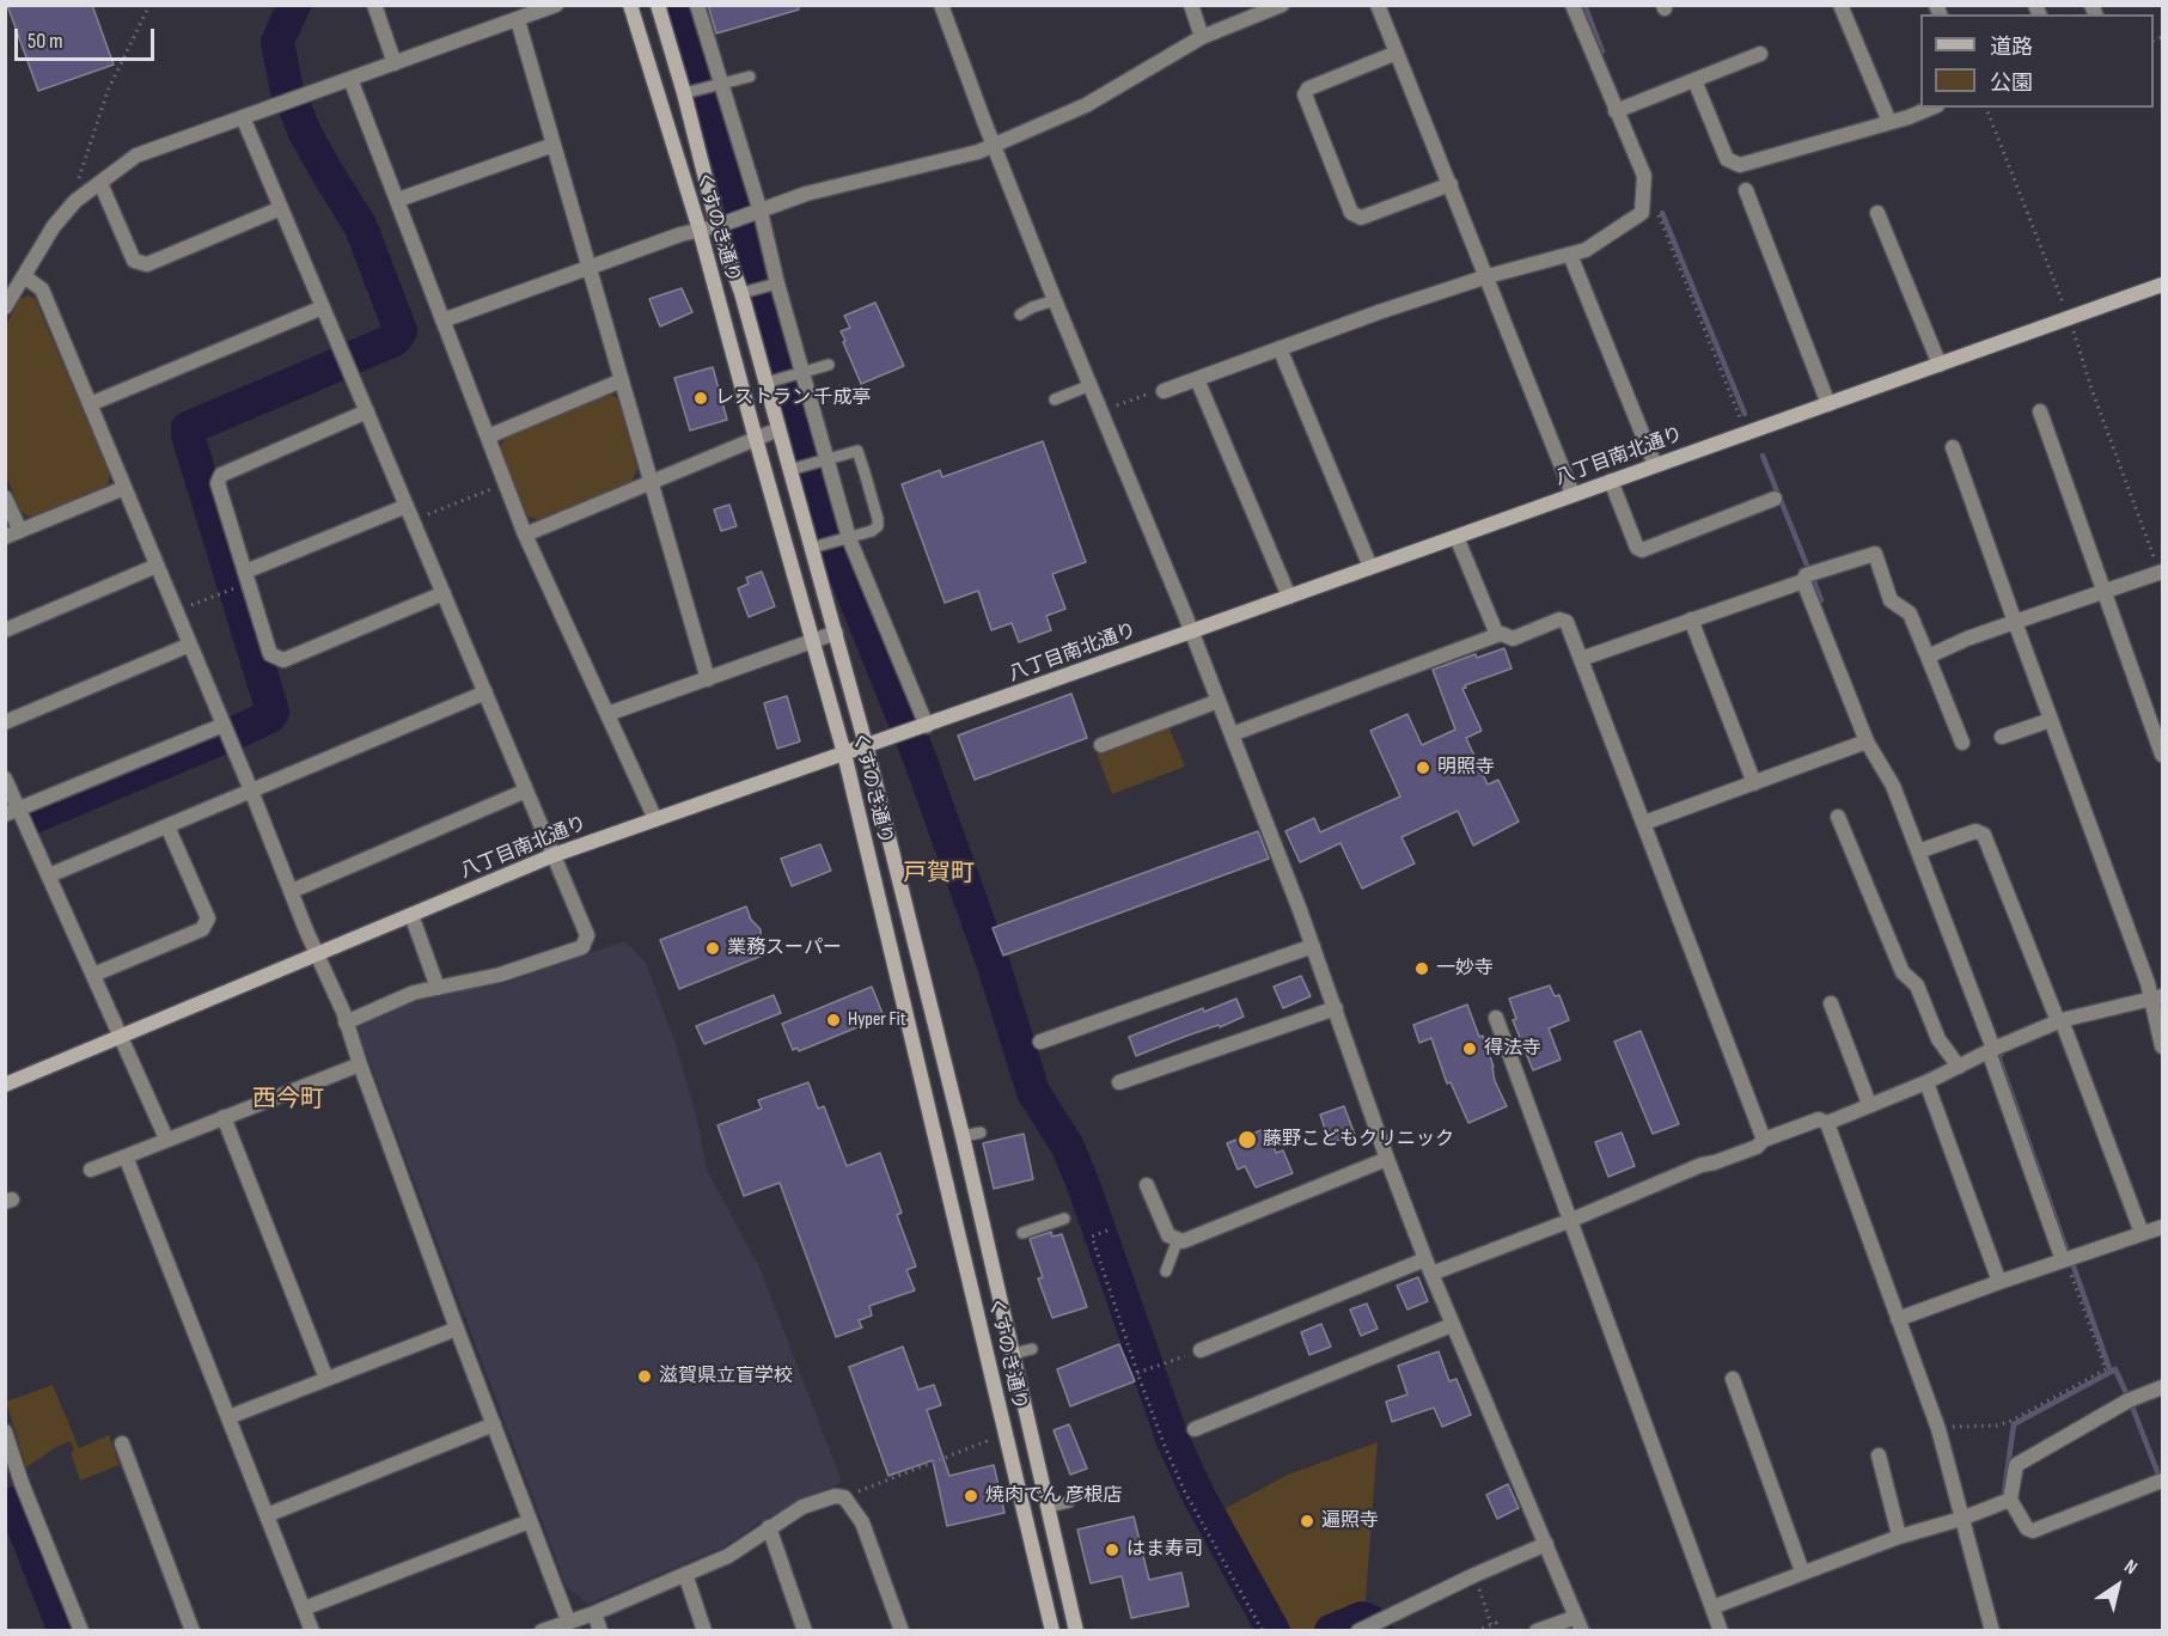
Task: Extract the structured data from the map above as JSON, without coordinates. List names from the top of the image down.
{
  "streets": {
    "main road": ["くすのき通り", "八丁目南北通り"]
  },
  "crossings": [
    ["くすのき通り", "八丁目南北通り"]
  ],
  "districts": ["戸賀町", "西今町"],
  "places": [
    "レストラン 千成亭",
    "明照寺",
    "業務スーパー",
    "一妙寺",
    "Hyper Fit",
    "得法寺",
    "藤野こどもクリニック",
    "滋賀県立盲学校",
    "焼肉でん 彦根店",
    "遍照寺",
    "はま寿司"
  ],
  "legend": ["道路", "公園"],
  "scale_bar": "50 m",
  "north": "top right"
}
